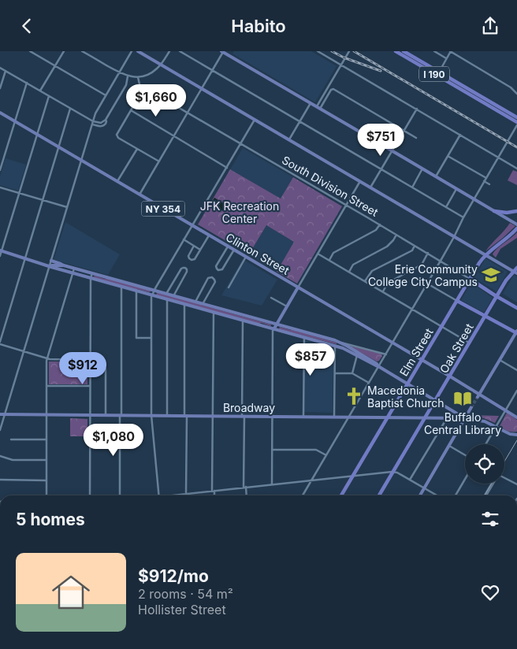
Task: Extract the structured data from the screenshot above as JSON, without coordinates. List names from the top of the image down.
{
  "streets": {
    "highway": [
      "I 190",
      "South Division Street",
      "Oak Street",
      "Elm Street"
    ],
    "main road": ["NY 354", "Clinton Street", "Broadway"]
  },
  "crossings": [
    ["South Division Street", "Oak Street"],
    ["South Division Street", "Elm Street"],
    ["Clinton Street", "Oak Street"],
    ["Clinton Street", "Elm Street"],
    ["Oak Street", "Broadway"],
    ["Elm Street", "Broadway"]
  ],
  "parks": ["JFK Recreation Center"],
  "places": {
    "school or university": ["Erie Community College City Campus"],
    "church": ["Macedonia Baptist Church"],
    "library": ["Buffalo Central Library"]
  },
  "page": {
    "header": "Habito",
    "price": [
      "$1,660",
      "$751",
      "$857",
      "$912",
      "$1,080"
    ],
    "heading": "5 homes",
    "list": [
      {
        "name": "$912/mo",
        "note": "2 rooms · 54 m² · Hollister Street"
      }
    ]
  }
}
